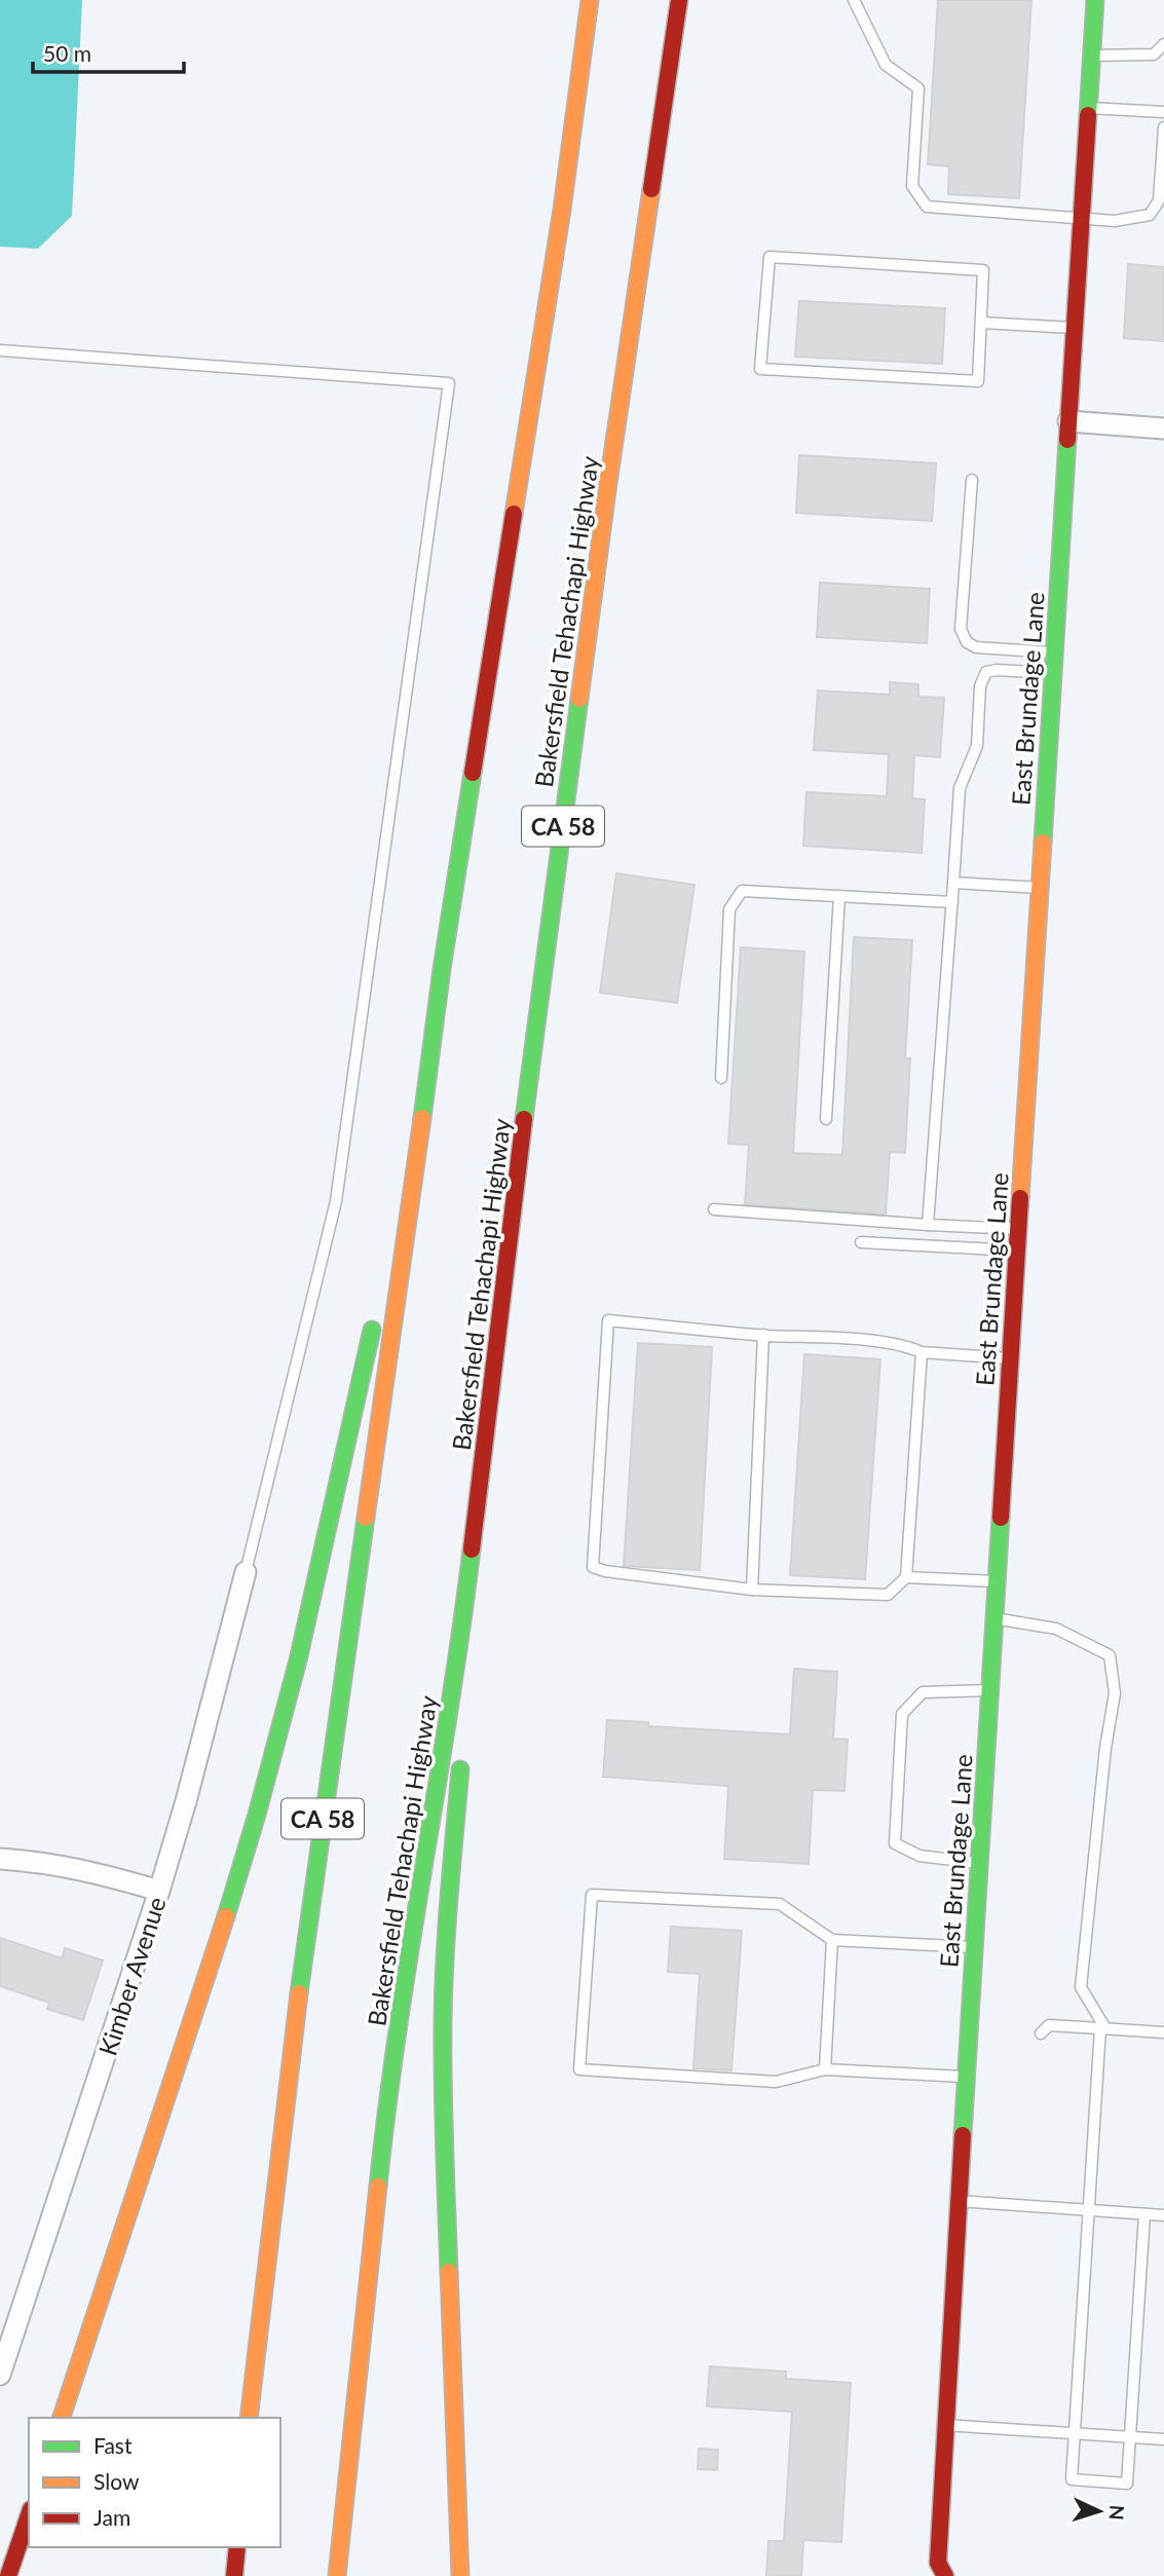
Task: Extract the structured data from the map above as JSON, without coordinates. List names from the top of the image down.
{
  "streets": {
    "main road": ["Bakersfield Tehachapi Highway", "East Brundage Lane", "CA 58"],
    "street": ["Kimber Avenue"]
  },
  "legend": ["Fast", "Slow", "Jam"],
  "scale_bar": "50 m",
  "north": "right"
}
